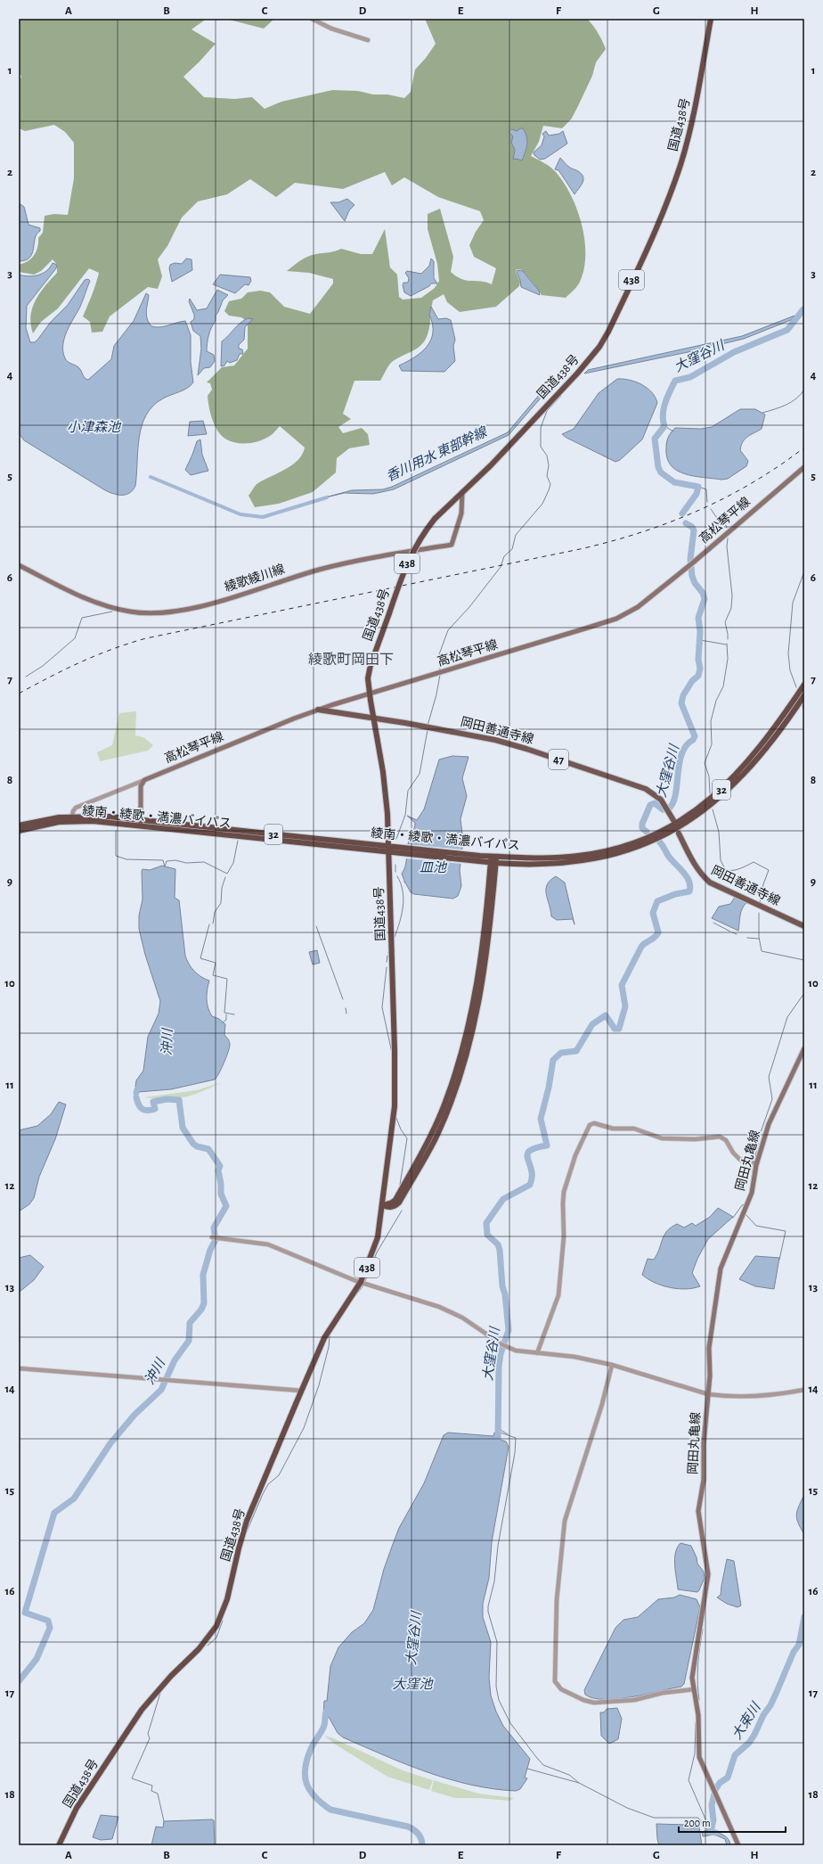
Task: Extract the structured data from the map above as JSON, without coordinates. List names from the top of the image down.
{
  "streets": {
    "highway": [
      "国道438号",
      "438",
      "32",
      "綾南・綾歌・満濃バイパス"
    ],
    "main road": [
      "高松琴平線",
      "綾歌綾川線",
      "岡田善通寺線",
      "47",
      "岡田丸亀線"
    ]
  },
  "crossings": [
    ["国道438号", "高松琴平線"],
    ["国道438号", "綾歌綾川線"],
    ["国道438号", "岡田善通寺線"],
    ["国道438号", "綾南・綾歌・満濃バイパス"],
    ["高松琴平線", "岡田善通寺線"]
  ],
  "districts": ["綾歌町岡田下"],
  "water": [
    "大窪谷川",
    "小津森池",
    "香川用水 東部幹線",
    "皿池",
    "沖川",
    "大窪池",
    "大束川"
  ],
  "scale_bar": "200 m",
  "grid": {
    "columns": [
      "A",
      "B",
      "C",
      "D",
      "E",
      "F",
      "G",
      "H"
    ],
    "rows": [
      "1",
      "2",
      "3",
      "4",
      "5",
      "6",
      "7",
      "8",
      "9",
      "10",
      "11",
      "12",
      "13",
      "14",
      "15",
      "16",
      "17",
      "18"
    ]
  }
}
